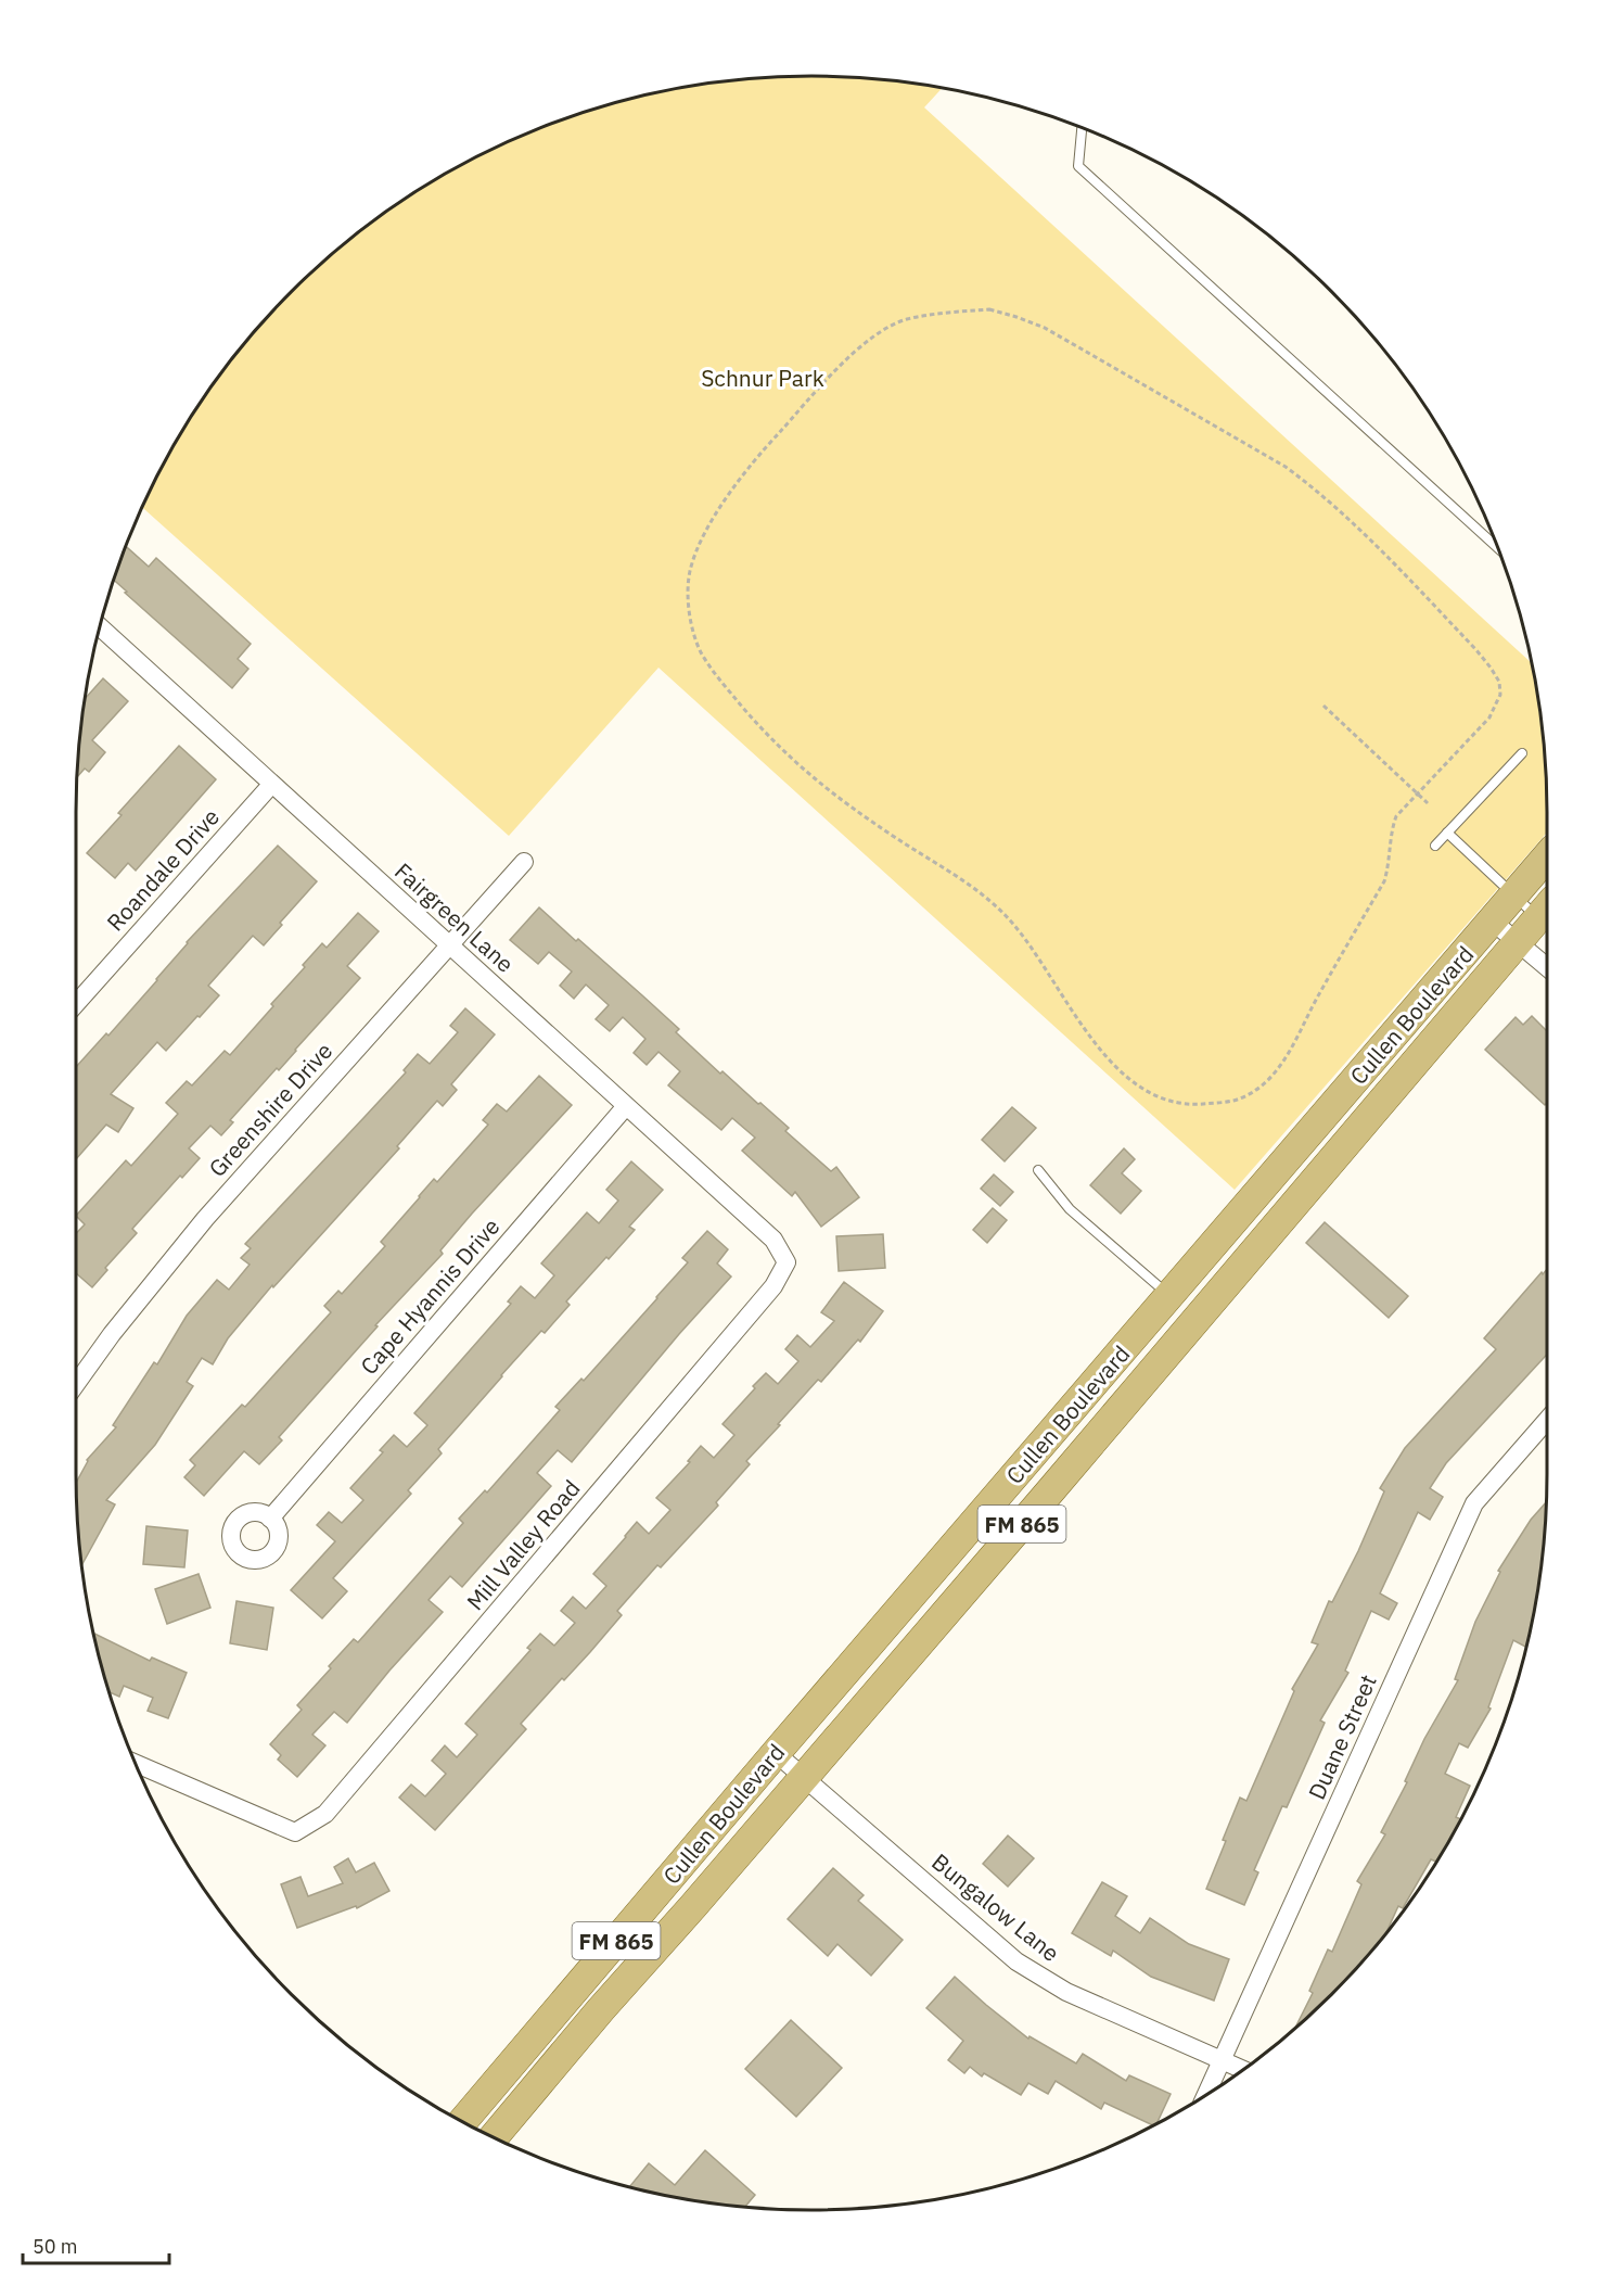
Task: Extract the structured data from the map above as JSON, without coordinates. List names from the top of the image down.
{
  "streets": {
    "main road": ["Cullen Boulevard", "FM 865"],
    "street": [
      "Roandale Drive",
      "Fairgreen Lane",
      "Greenshire Drive",
      "Cape Hyannis Drive",
      "Mill Valley Road",
      "Duane Street",
      "Bungalow Lane"
    ]
  },
  "crossings": [
    ["Roandale Drive", "Fairgreen Lane"],
    ["Fairgreen Lane", "Greenshire Drive"],
    ["Fairgreen Lane", "Cape Hyannis Drive"],
    ["Fairgreen Lane", "Mill Valley Road"],
    ["Cullen Boulevard", "Bungalow Lane"],
    ["Duane Street", "Bungalow Lane"]
  ],
  "parks": ["Schnur Park"],
  "scale_bar": "50 m"
}
